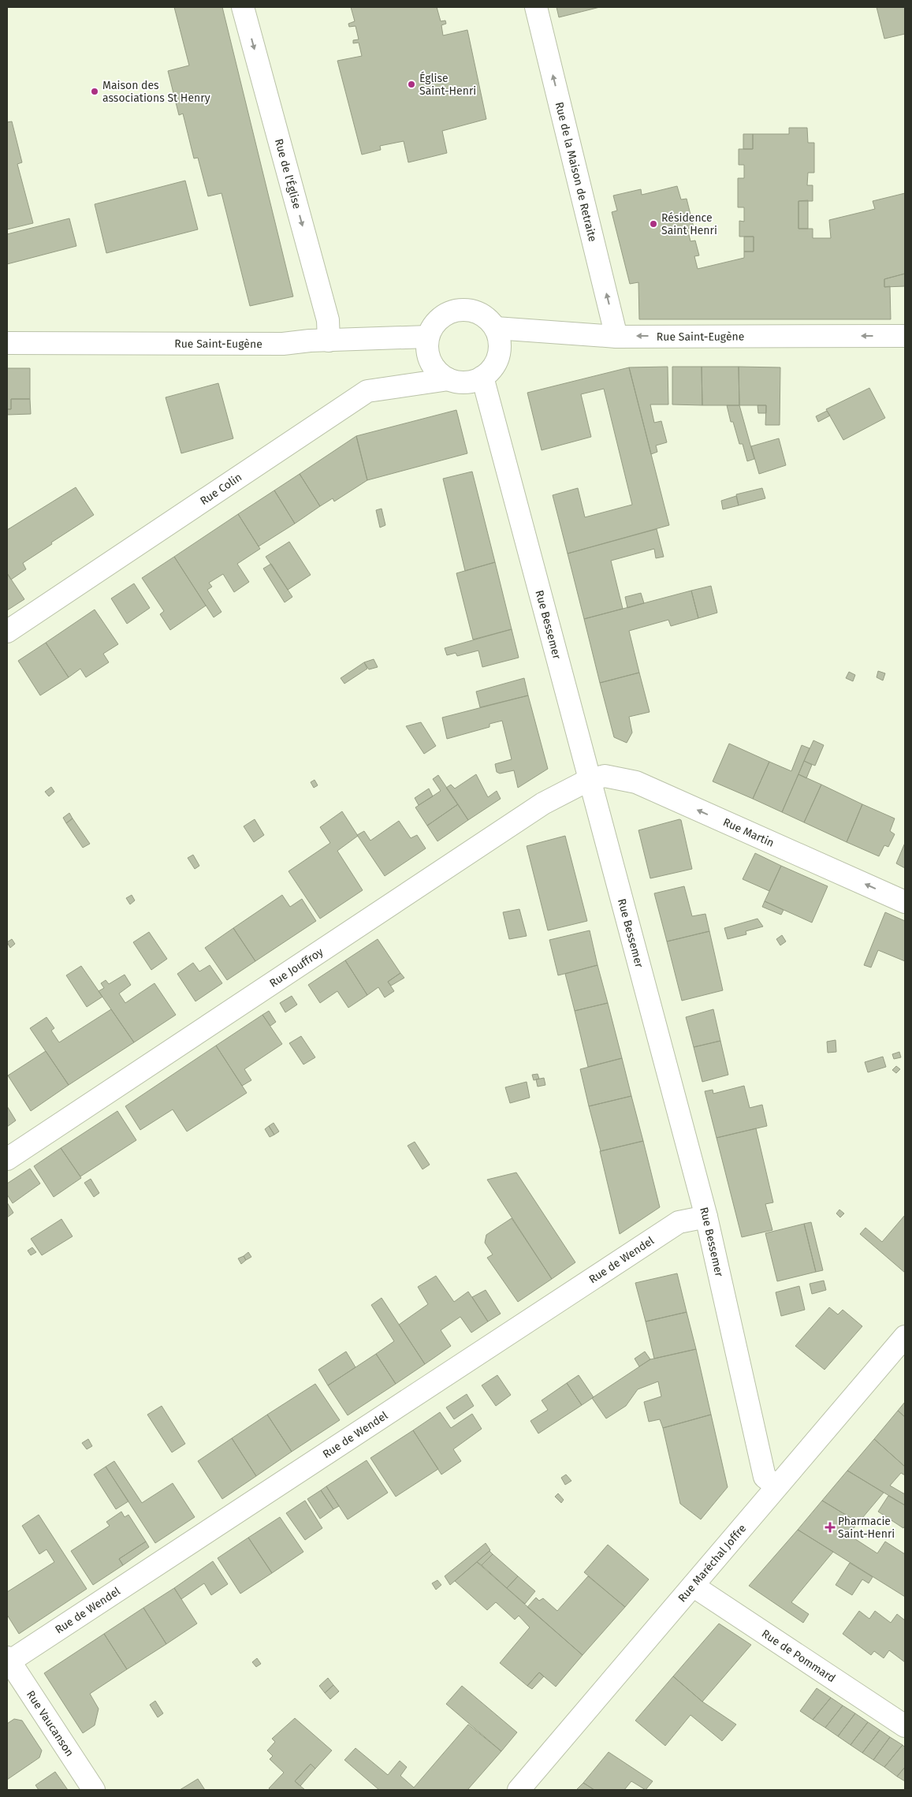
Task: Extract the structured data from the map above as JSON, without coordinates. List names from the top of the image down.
{
  "streets": {
    "street": [
      "Rue de la Maison de Retraite",
      "Rue de l'Église",
      "Rue Saint-Eugène",
      "Rue Colin",
      "Rue Bessemer",
      "Rue Martin",
      "Rue Jouffroy",
      "Rue de Wendel",
      "Rue Maréchal Joffre",
      "Rue de Pommard",
      "Rue Vaucanson"
    ]
  },
  "crossings": [
    ["Rue de la Maison de Retraite", "Rue Saint-Eugène"],
    ["Rue de l'Église", "Rue Saint-Eugène"],
    ["Rue Saint-Eugène", "Rue Colin"],
    ["Rue Saint-Eugène", "Rue Bessemer"],
    ["Rue Colin", "Rue Bessemer"],
    ["Rue Bessemer", "Rue Martin"],
    ["Rue Bessemer", "Rue Jouffroy"],
    ["Rue Bessemer", "Rue de Wendel"],
    ["Rue Bessemer", "Rue Maréchal Joffre"],
    ["Rue Martin", "Rue Jouffroy"],
    ["Rue de Wendel", "Rue Vaucanson"],
    ["Rue Maréchal Joffre", "Rue de Pommard"]
  ],
  "one_way": ["Rue de la Maison de Retraite", "Rue de l'Église", "Rue Martin"],
  "places": {
    "other": ["Église Saint-Henri", "Maison des associations St Henry", "Résidence Saint Henri"],
    "health": ["Pharmacie Saint-Henri"]
  }
}
